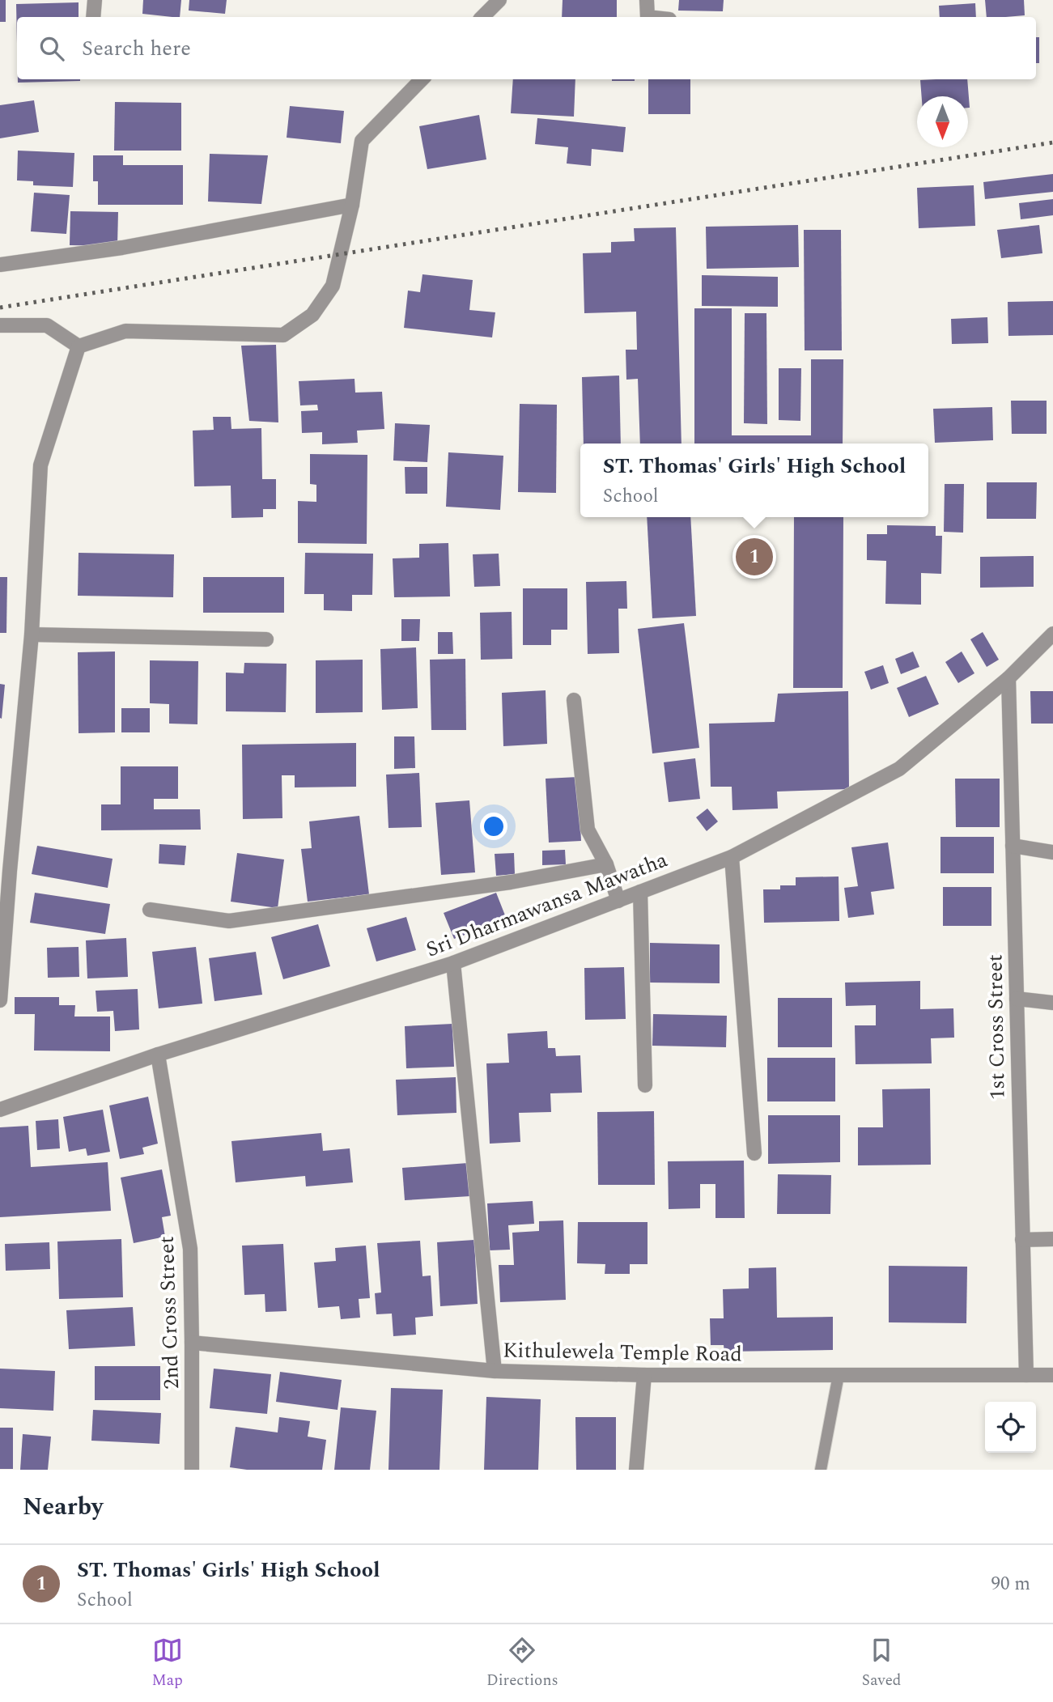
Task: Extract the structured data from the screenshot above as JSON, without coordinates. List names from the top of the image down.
{
  "streets": {
    "street": [
      "Sri Dharmawansa Mawatha",
      "1st Cross Street",
      "2nd Cross Street",
      "Kithulewela Temple Road"
    ]
  },
  "crossings": [
    ["Sri Dharmawansa Mawatha", "1st Cross Street"],
    ["Sri Dharmawansa Mawatha", "2nd Cross Street"],
    ["1st Cross Street", "Kithulewela Temple Road"],
    ["2nd Cross Street", "Kithulewela Temple Road"]
  ],
  "north": "bottom",
  "page": {
    "search": "Search here",
    "popup": ["ST. Thomas' Girls' High School", "School"],
    "pins": "1",
    "heading": "Nearby",
    "list": [
      {
        "mark": "1",
        "name": "ST. Thomas' Girls' High School",
        "note": "School",
        "value": "90 m"
      }
    ],
    "nav": ["Map", "Directions", "Saved"]
  }
}
